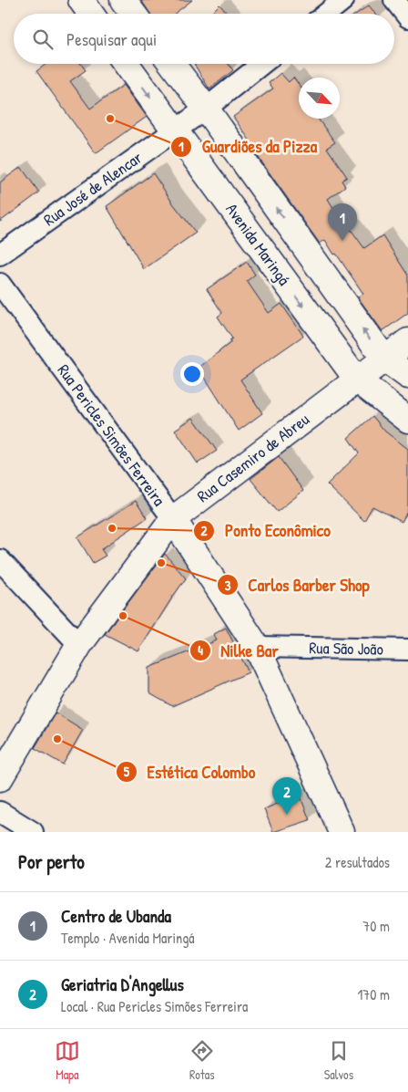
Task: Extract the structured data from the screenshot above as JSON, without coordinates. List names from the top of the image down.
{
  "streets": {
    "street": [
      "Rua José de Alencar",
      "Avenida Maringá",
      "Rua Pericles Simões Ferreira",
      "Rua Casemiro de Abreu",
      "Rua São João"
    ]
  },
  "crossings": [
    ["Rua José de Alencar", "Avenida Maringá"],
    ["Avenida Maringá", "Rua Casemiro de Abreu"],
    ["Rua Pericles Simões Ferreira", "Rua Casemiro de Abreu"],
    ["Rua Pericles Simões Ferreira", "Rua São João"]
  ],
  "places": [
    "Guardiões da Pizza",
    "Ponto Econômico",
    "Carlos Barber Shop",
    "Nilke Bar",
    "Estética Colombo"
  ],
  "north": "bottom right",
  "page": {
    "search": "Pesquisar aqui",
    "pins": ["1", "2"],
    "heading": ["Por perto", "2 resultados"],
    "list": [
      {
        "mark": "1",
        "name": "Centro de Ubanda",
        "note": "Templo · Avenida Maringá",
        "value": "70 m"
      },
      {
        "mark": "2",
        "name": "Geriatria D'Angellus",
        "note": "Local · Rua Pericles Simões Ferreira",
        "value": "170 m"
      }
    ],
    "nav": ["Mapa", "Rotas", "Salvos"]
  }
}
